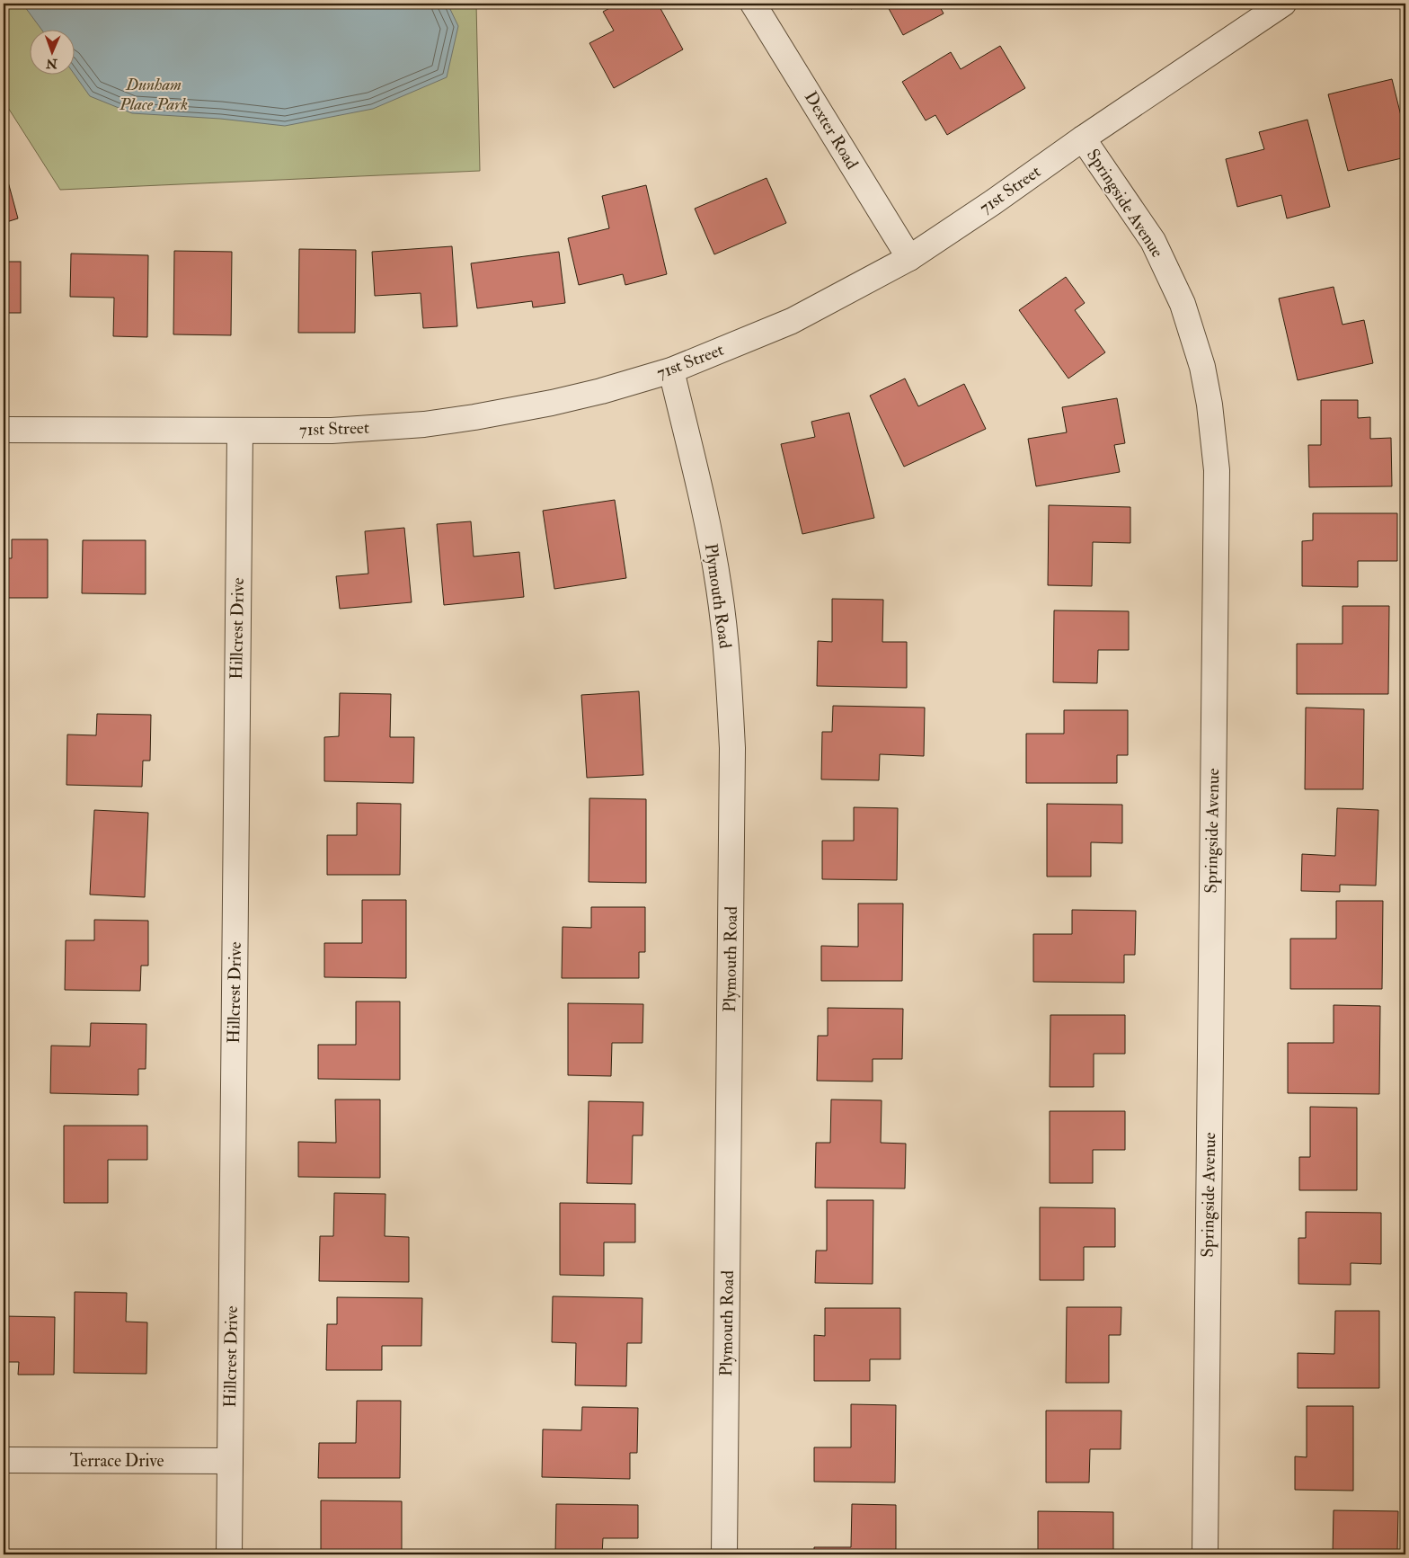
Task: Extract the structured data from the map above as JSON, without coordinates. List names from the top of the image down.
{
  "streets": {
    "street": [
      "Dexter Road",
      "71st Street",
      "Springside Avenue",
      "Plymouth Road",
      "Hillcrest Drive",
      "Terrace Drive"
    ]
  },
  "crossings": [
    ["Dexter Road", "71st Street"],
    ["71st Street", "Springside Avenue"],
    ["71st Street", "Plymouth Road"],
    ["71st Street", "Hillcrest Drive"],
    ["Hillcrest Drive", "Terrace Drive"]
  ],
  "parks": ["Dunham Place Park"],
  "north": "bottom"
}
